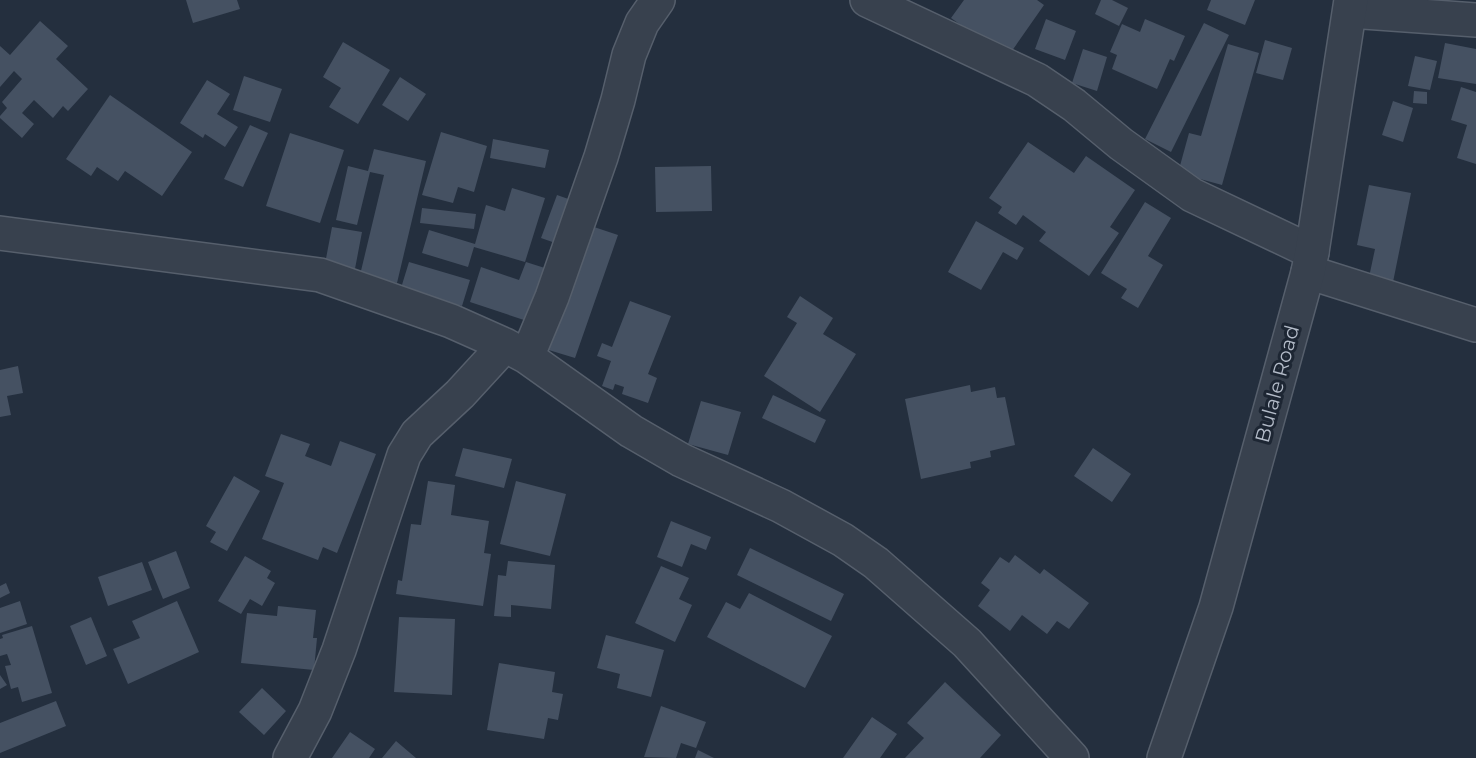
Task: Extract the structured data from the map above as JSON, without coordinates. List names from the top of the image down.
{
  "streets": {
    "street": ["Bulale Road"]
  }
}
